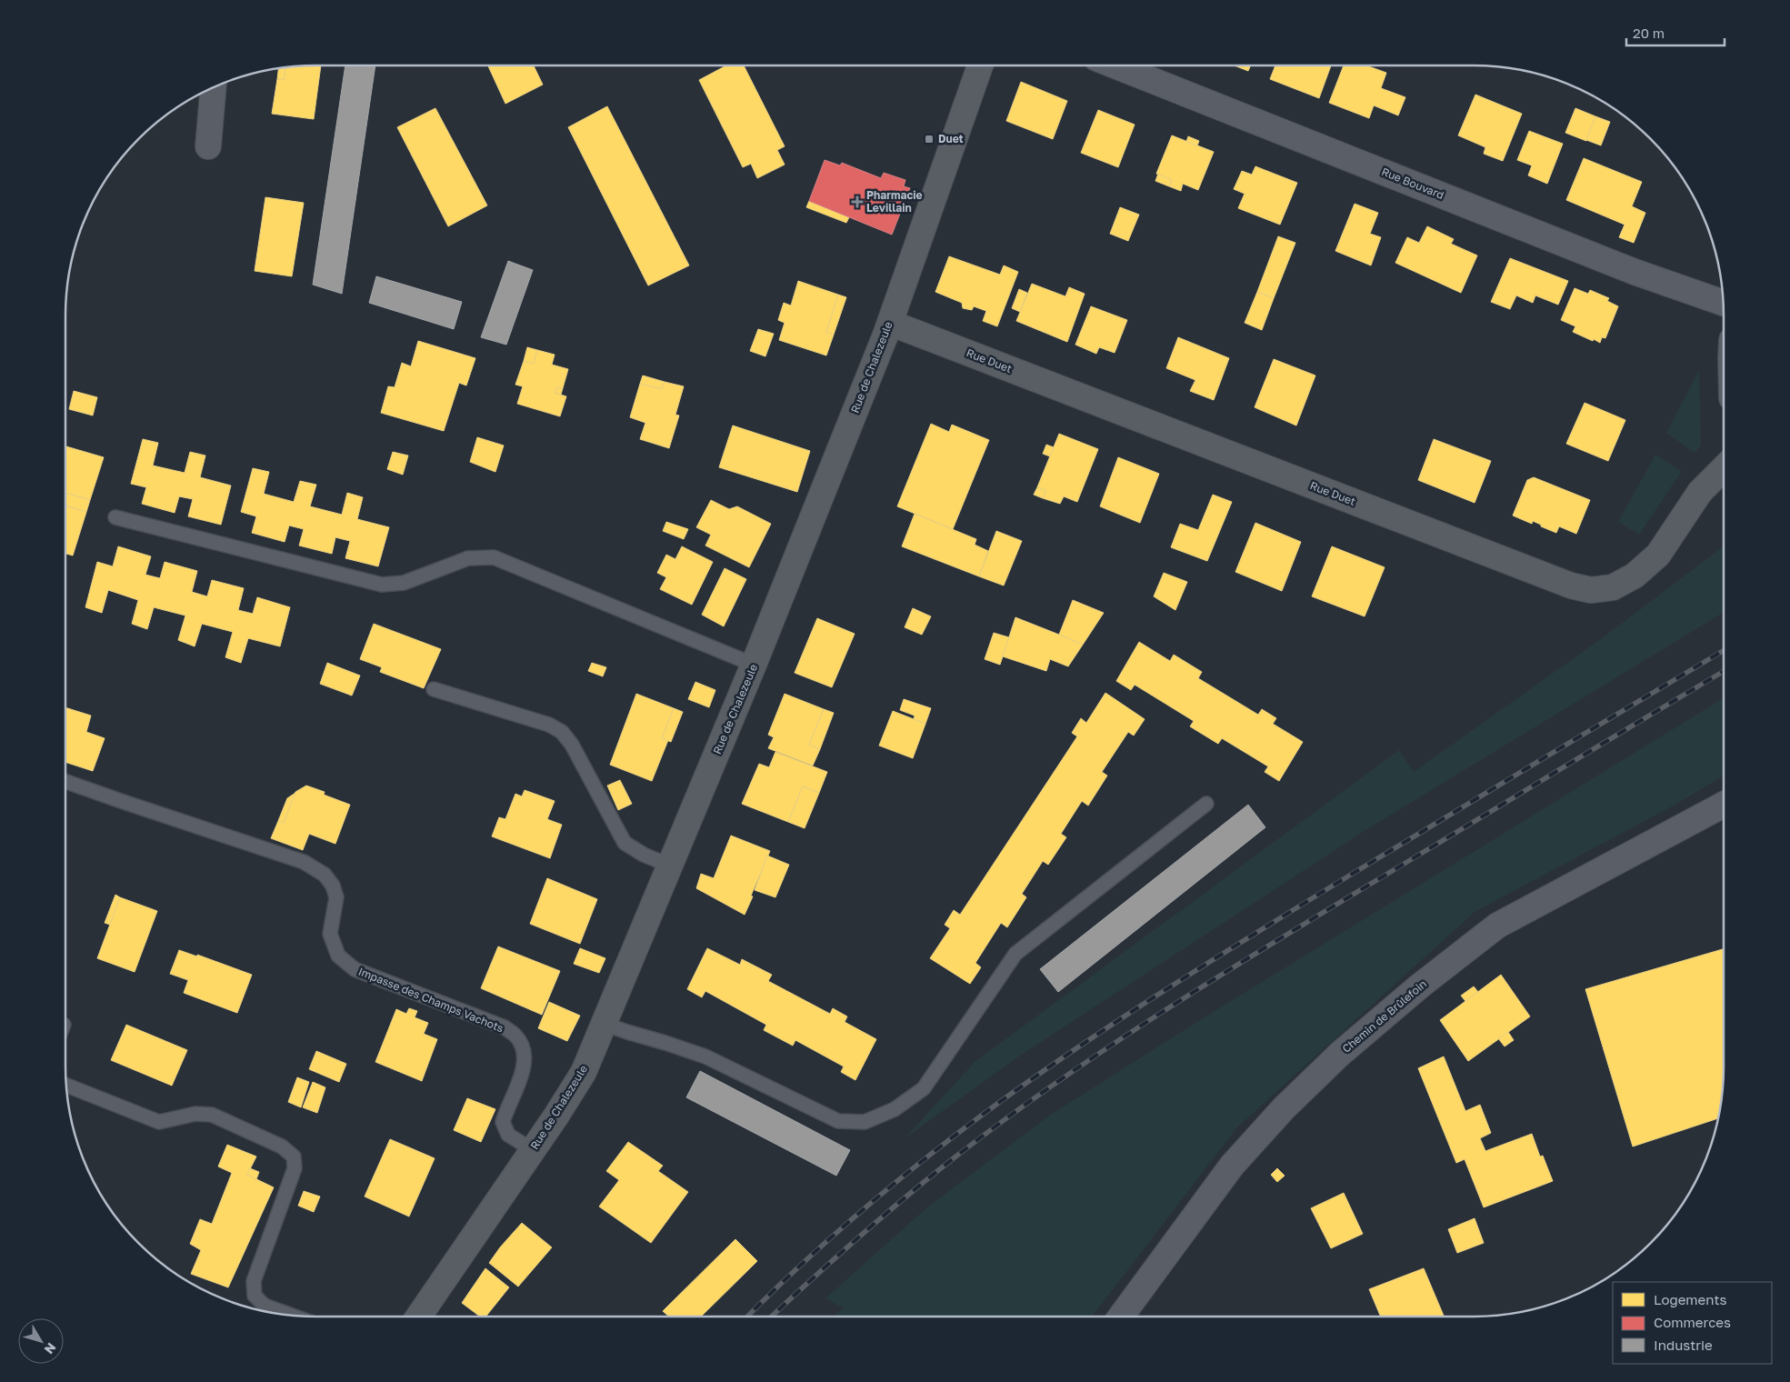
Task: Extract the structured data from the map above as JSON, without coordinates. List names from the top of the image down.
{
  "streets": {
    "street": [
      "Rue Bouvard",
      "Rue Duet",
      "Rue de Chalezeule",
      "Chemin de Brûlefoin"
    ],
    "lane": ["Impasse des Champs Vachots"]
  },
  "crossings": [
    ["Rue Duet", "Rue de Chalezeule"],
    ["Rue de Chalezeule", "Impasse des Champs Vachots"]
  ],
  "places": {
    "transit": ["Duet"],
    "health": ["Pharmacie Levillain"]
  },
  "legend": ["Logements", "Commerces", "Industrie"],
  "scale_bar": "20 m",
  "north": "bottom right"
}
